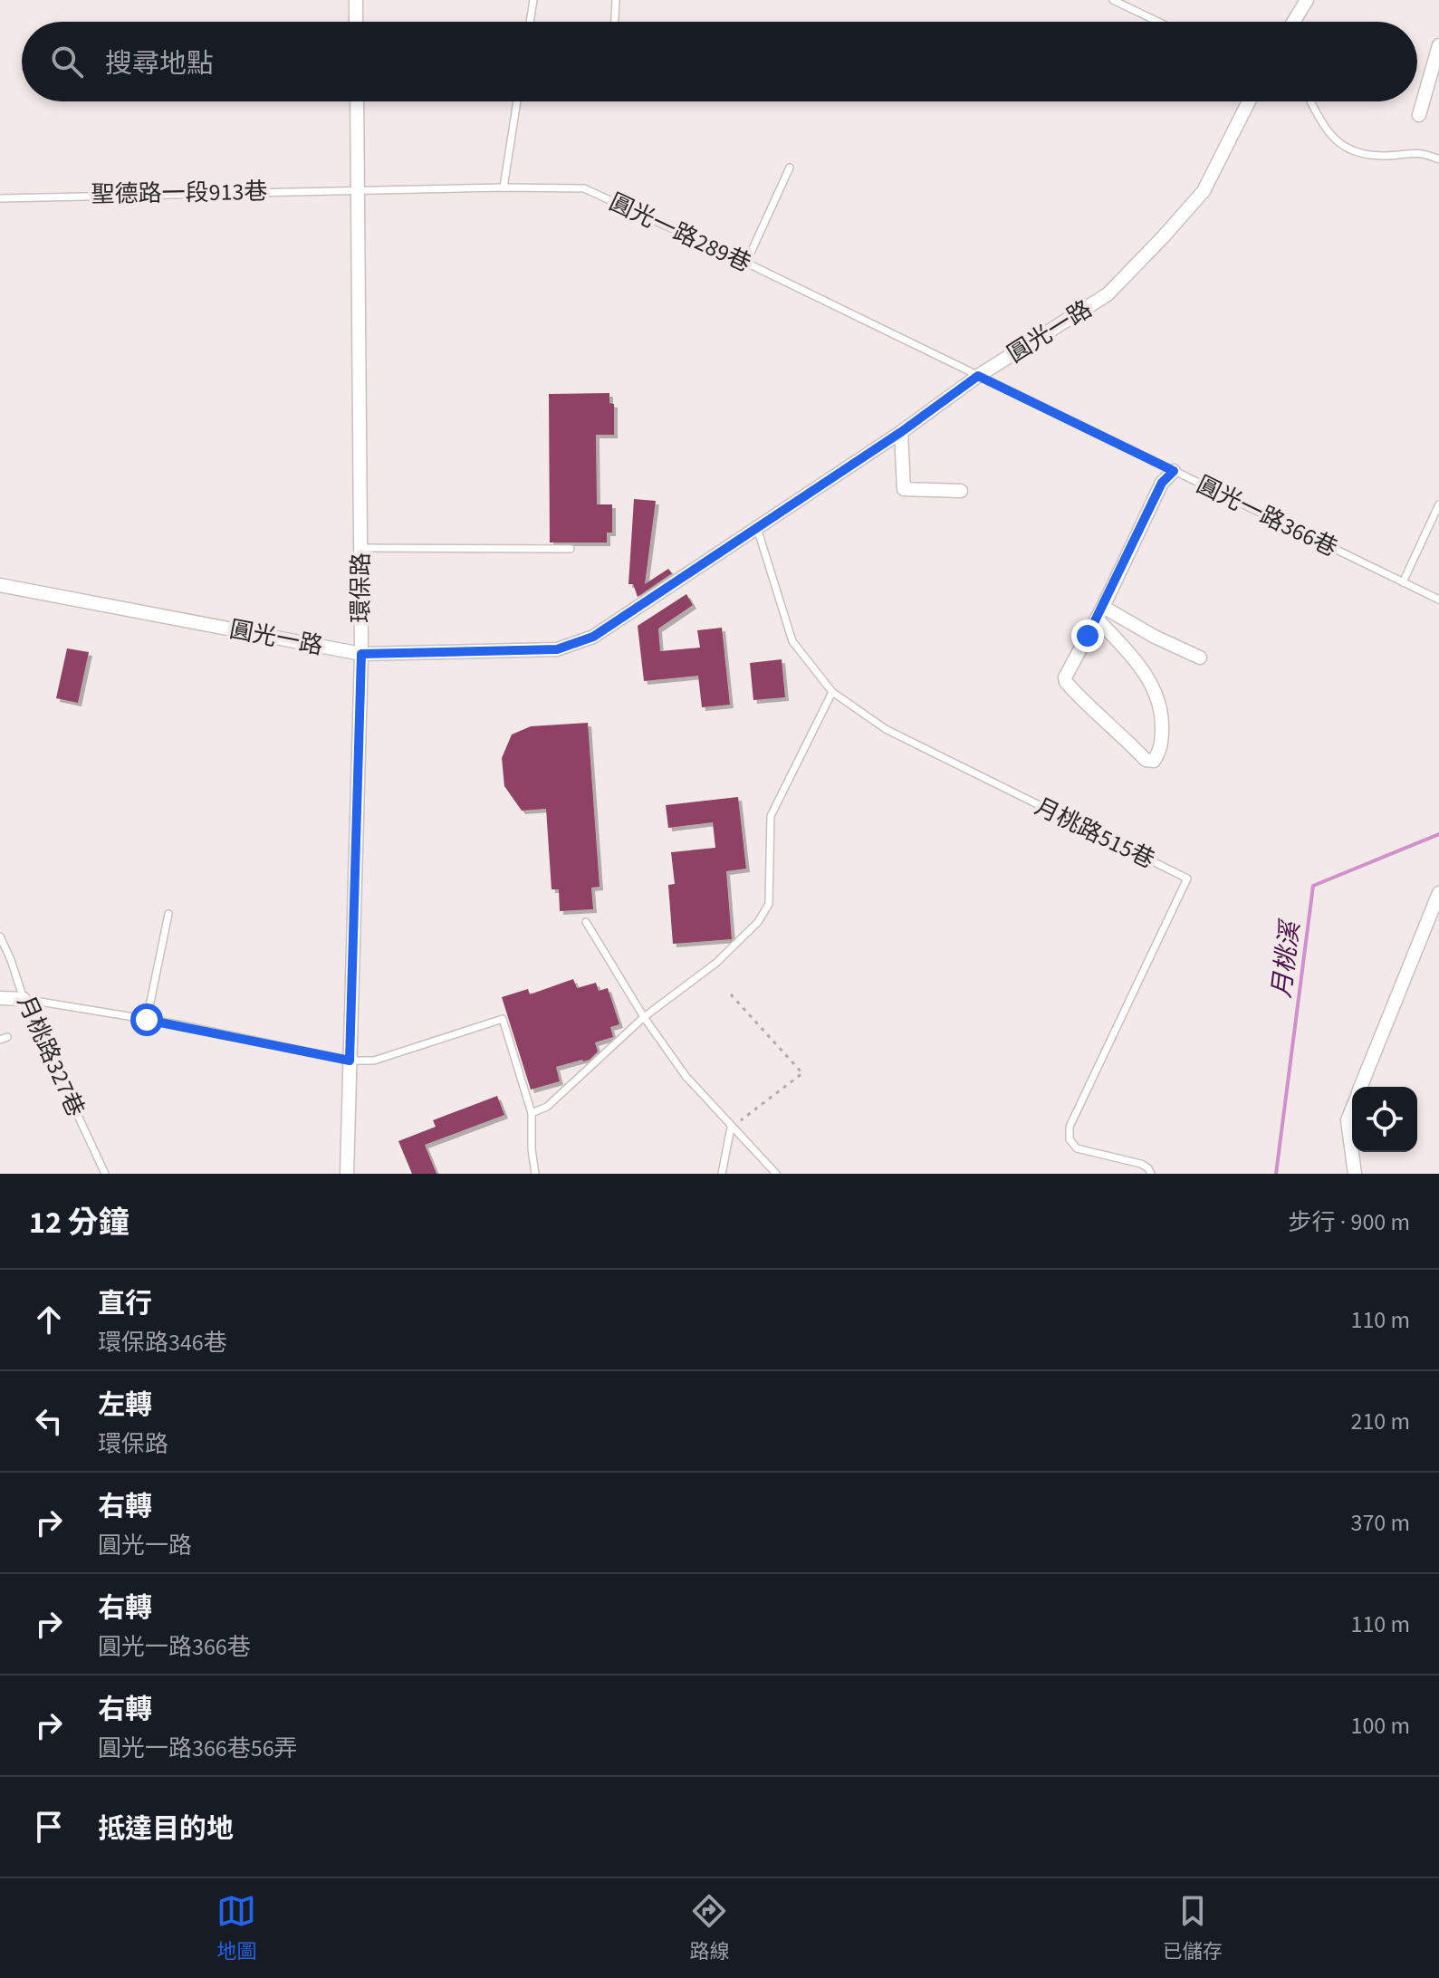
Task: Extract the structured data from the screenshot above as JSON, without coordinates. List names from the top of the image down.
{
  "streets": {
    "street": ["圓光一路", "環保路"],
    "lane": [
      "聖德路一段913巷",
      "圓光一路289巷",
      "圓光一路366巷",
      "月桃路515巷",
      "月桃路327巷"
    ]
  },
  "crossings": [
    ["聖德路一段913巷", "圓光一路289巷"],
    ["聖德路一段913巷", "環保路"],
    ["圓光一路289巷", "圓光一路"],
    ["圓光一路289巷", "圓光一路366巷"],
    ["圓光一路289巷", "環保路"],
    ["圓光一路", "圓光一路366巷"],
    ["圓光一路", "環保路"],
    ["圓光一路", "月桃路515巷"]
  ],
  "water": ["月桃溪"],
  "page": {
    "search": "搜尋地點",
    "heading": ["12 分鐘", "步行 · 900 m"],
    "list": [
      ["直行", "環保路346巷", "110 m"],
      ["左轉", "環保路", "210 m"],
      ["右轉", "圓光一路", "370 m"],
      ["右轉", "圓光一路366巷", "110 m"],
      ["右轉", "圓光一路366巷56弄", "100 m"],
      "抵達目的地"
    ],
    "nav": ["地圖", "路線", "已儲存"]
  }
}
